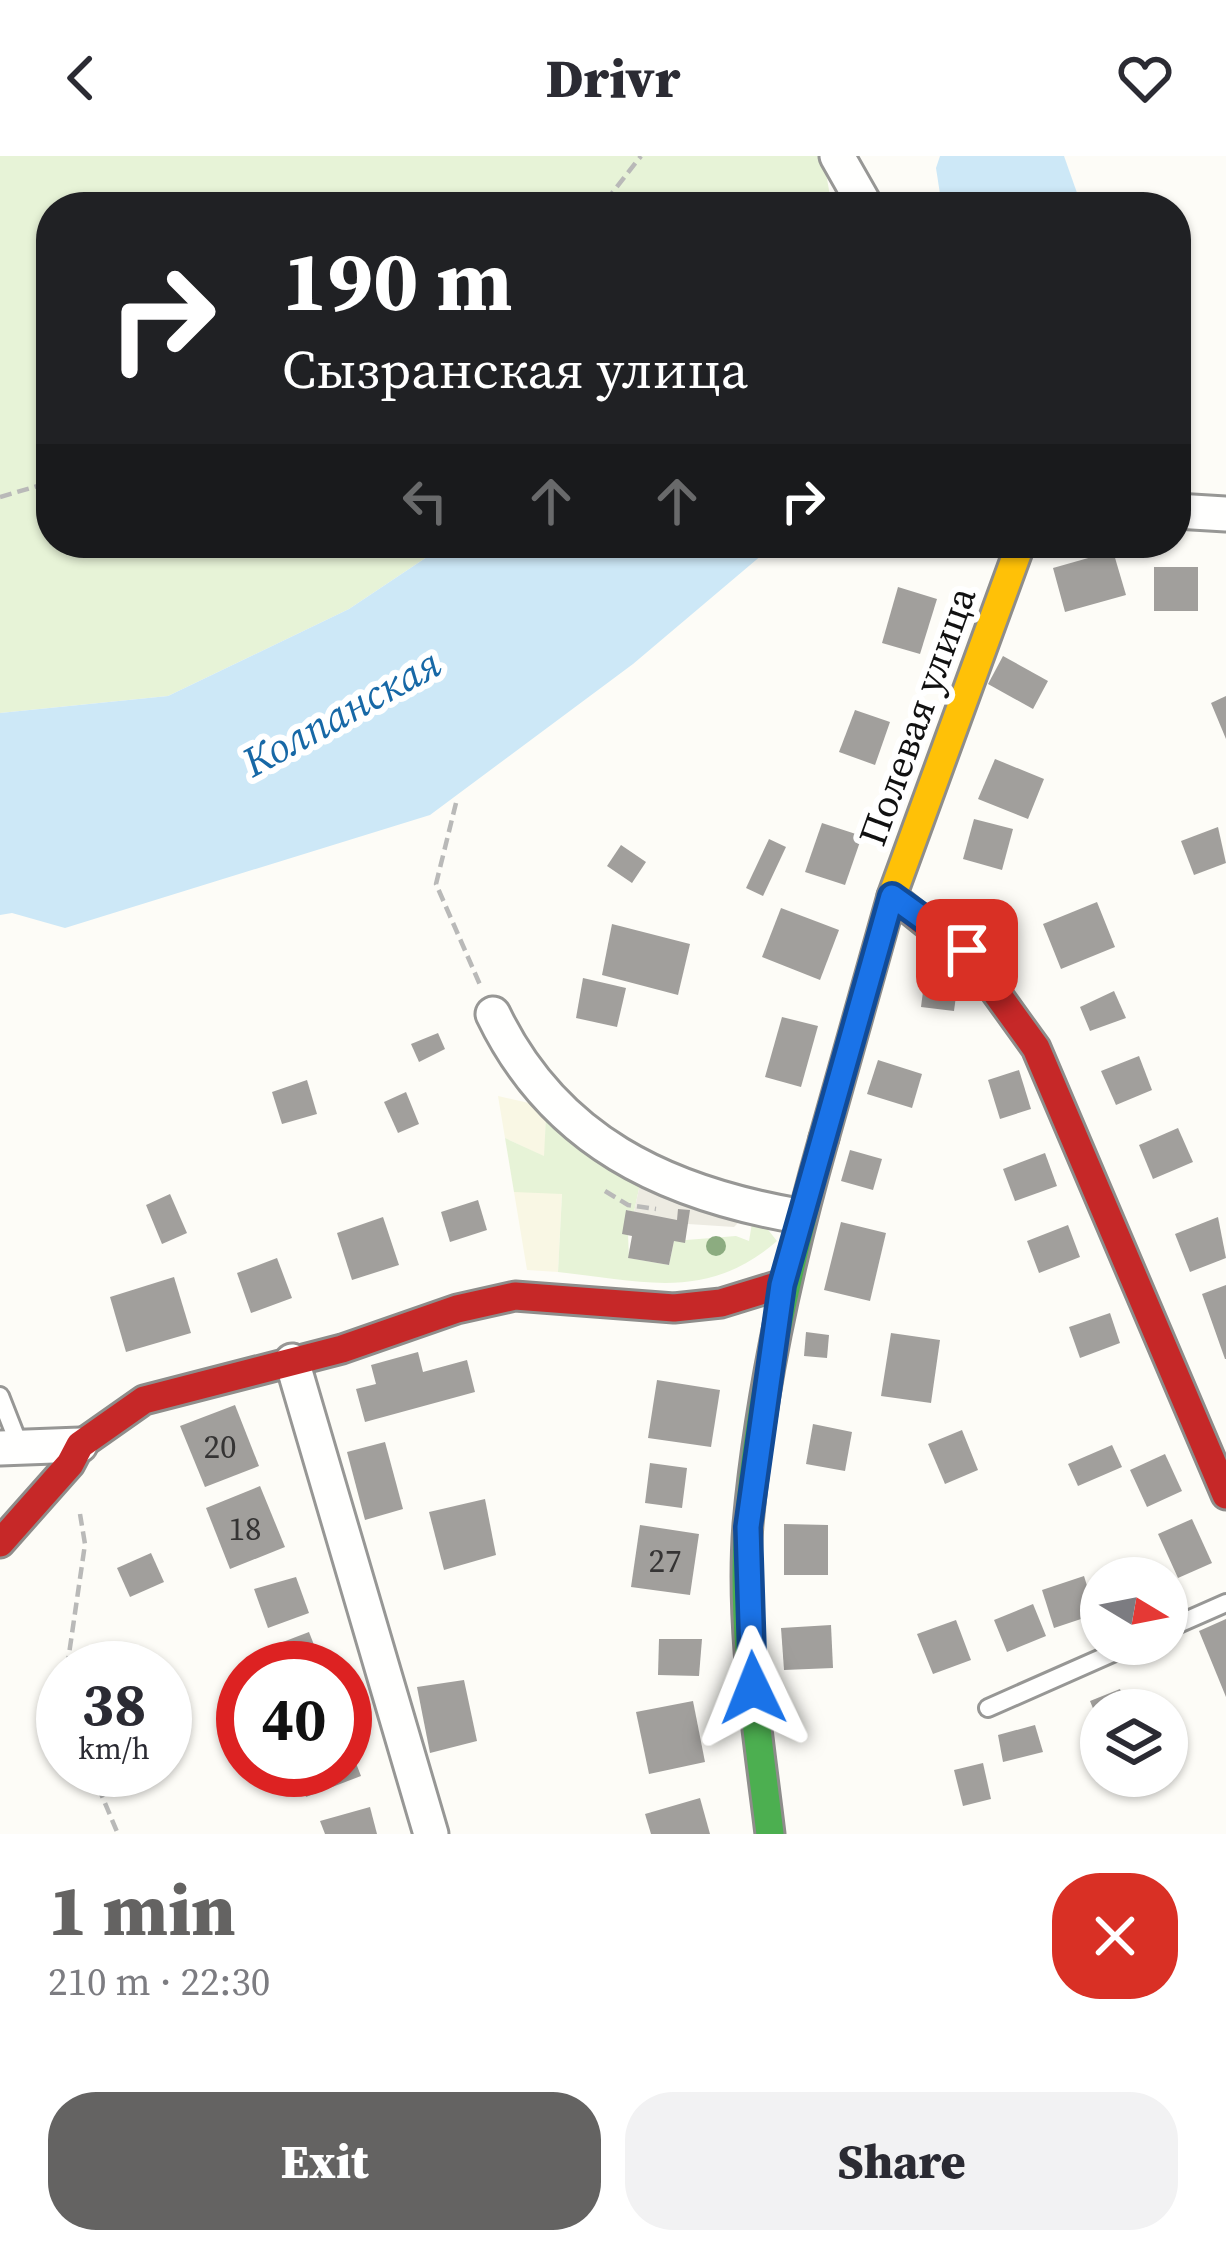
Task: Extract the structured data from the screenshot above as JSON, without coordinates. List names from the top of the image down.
{
  "streets": {
    "street": ["Полевая улица"]
  },
  "water": ["Колпанская"],
  "house_numbers": ["20", "18", "27"],
  "north": "right",
  "page": {
    "header": "Drivr",
    "turn": ["190 m", "Сызранская улица"],
    "speed": "38 km/h",
    "limit": "40",
    "heading": ["1 min", "210 m · 22:30"],
    "buttons": ["Exit", "Share"]
  }
}
